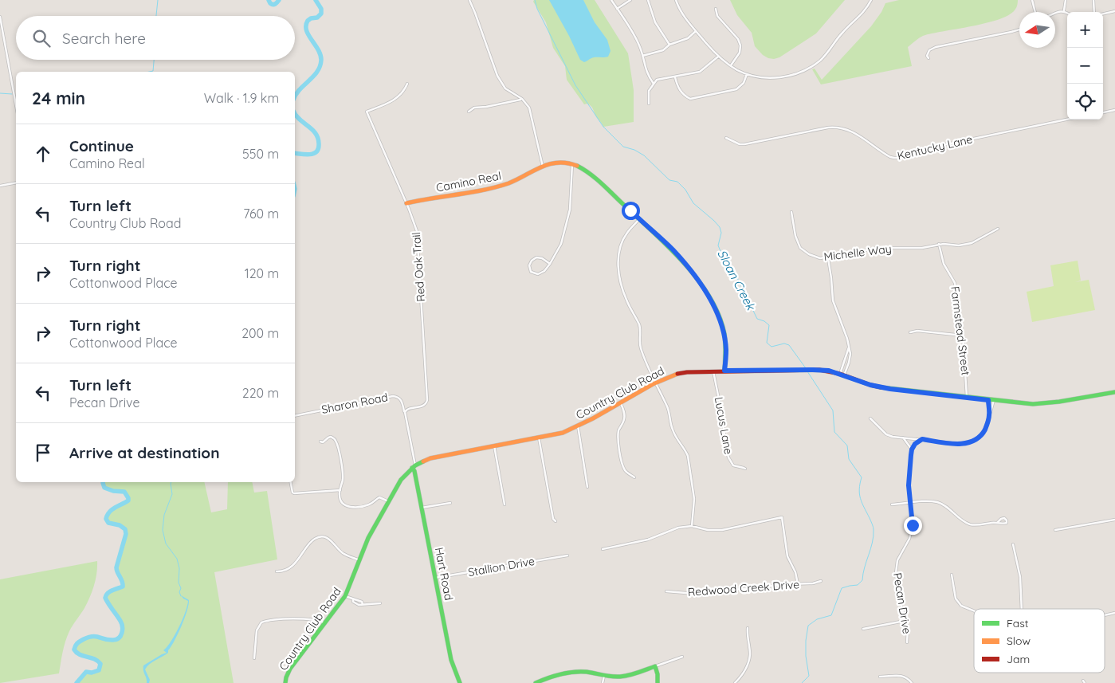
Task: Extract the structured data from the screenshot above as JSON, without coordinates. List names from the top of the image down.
{
  "streets": {
    "main road": ["Camino Real", "Country Club Road", "Hart Road"],
    "street": [
      "Kentucky Lane",
      "Michelle Way",
      "Red Oak Trail",
      "Farmstead Street",
      "Sharon Road",
      "Lucus Lane",
      "Stallion Drive",
      "Redwood Creek Drive",
      "Pecan Drive"
    ]
  },
  "crossings": [
    ["Camino Real", "Red Oak Trail"],
    ["Michelle Way", "Farmstead Street"],
    ["Red Oak Trail", "Sharon Road"],
    ["Farmstead Street", "Country Club Road"],
    ["Country Club Road", "Lucus Lane"],
    ["Country Club Road", "Hart Road"],
    ["Stallion Drive", "Hart Road"]
  ],
  "water": ["Sloan Creek"],
  "legend": ["Fast", "Slow", "Jam"],
  "north": "left",
  "page": {
    "map_buttons": ["+", "−"],
    "search": "Search here",
    "heading": ["24 min", "Walk · 1.9 km"],
    "list": [
      ["Continue", "Camino Real", "550 m"],
      ["Turn left", "Country Club Road", "760 m"],
      ["Turn right", "Cottonwood Place", "120 m"],
      ["Turn right", "Cottonwood Place", "200 m"],
      ["Turn left", "Pecan Drive", "220 m"],
      "Arrive at destination"
    ]
  }
}
